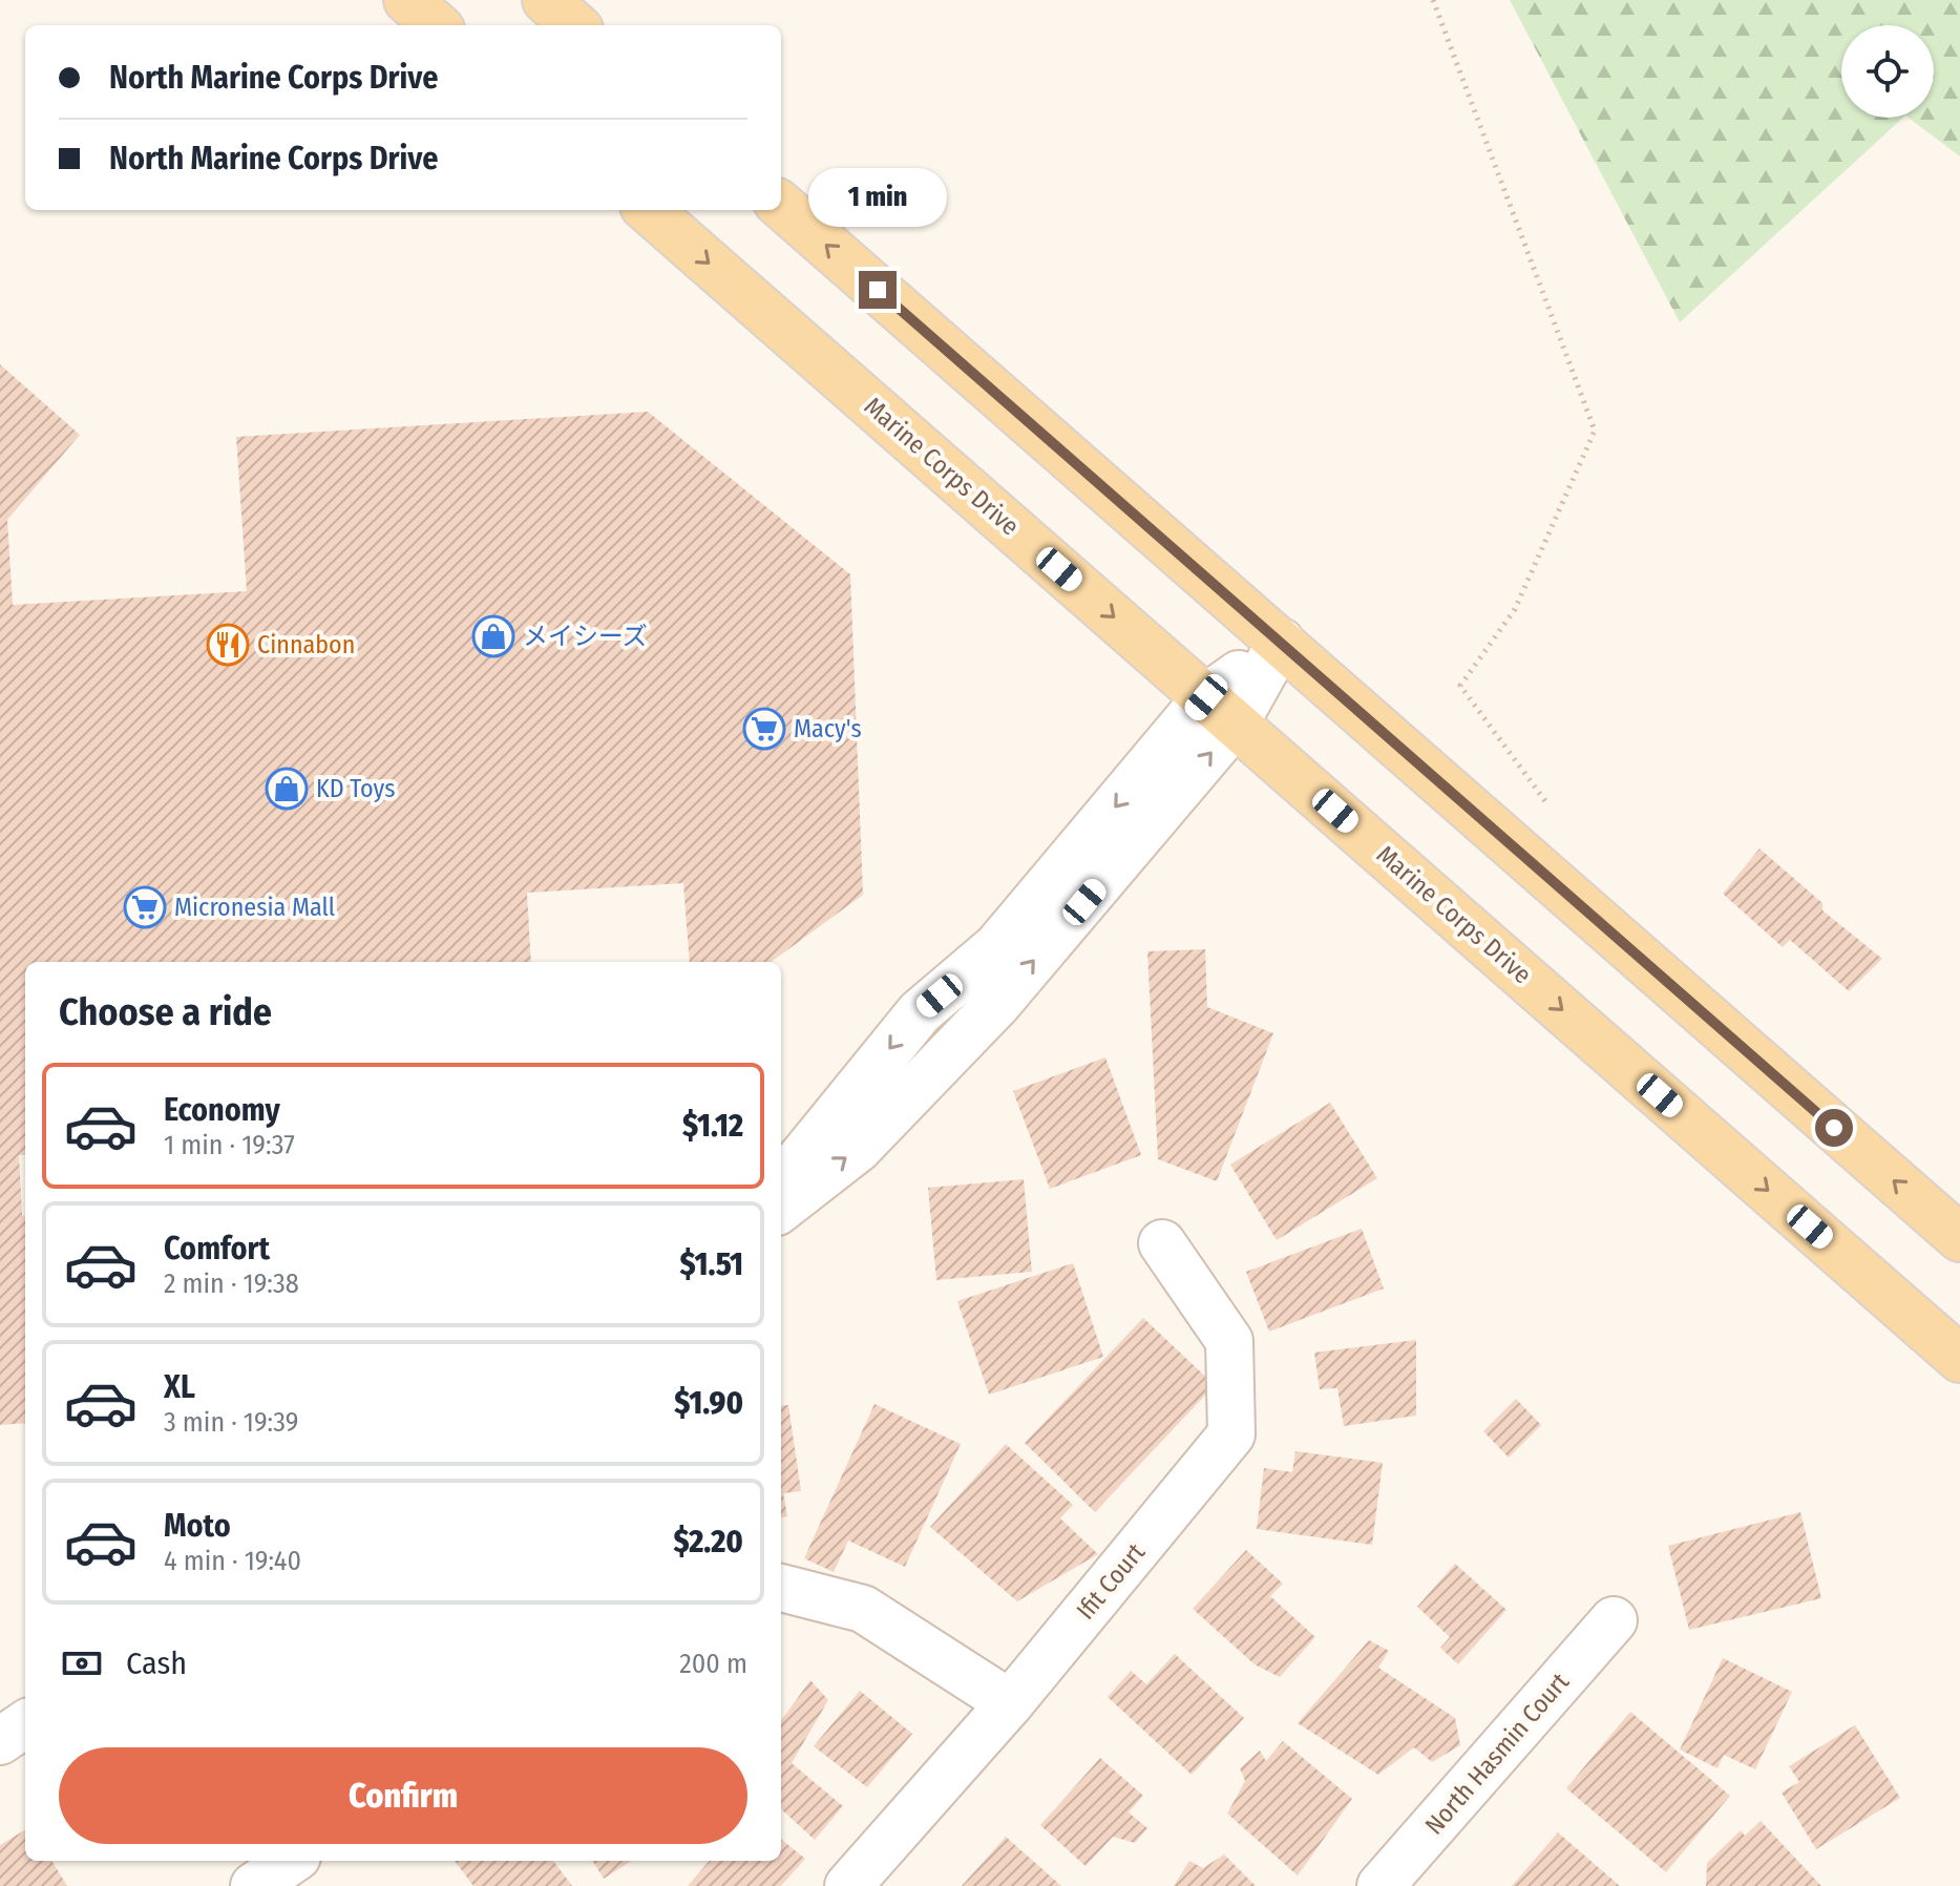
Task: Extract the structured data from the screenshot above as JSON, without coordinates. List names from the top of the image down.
{
  "streets": {
    "main road": ["Marine Corps Drive"],
    "street": ["Ifit Court", "North Hasmin Court"]
  },
  "places": {
    "shop": ["メイシーズ", "KD Toys"],
    "restaurant": ["Cinnabon"],
    "supermarket": ["Macy's", "Micronesia Mall"]
  },
  "page": {
    "banner": ["North Marine Corps Drive", "North Marine Corps Drive"],
    "bubble": "1 min",
    "heading": "Choose a ride",
    "list": [
      {
        "name": "Economy",
        "note": "1 min · 19:37",
        "value": "$1.12"
      },
      {
        "name": "Comfort",
        "note": "2 min · 19:38",
        "value": "$1.51"
      },
      {
        "name": "XL",
        "note": "3 min · 19:39",
        "value": "$1.90"
      },
      {
        "name": "Moto",
        "note": "4 min · 19:40",
        "value": "$2.20"
      }
    ],
    "pay": ["Cash", "200 m"],
    "buttons": "Confirm"
  }
}
